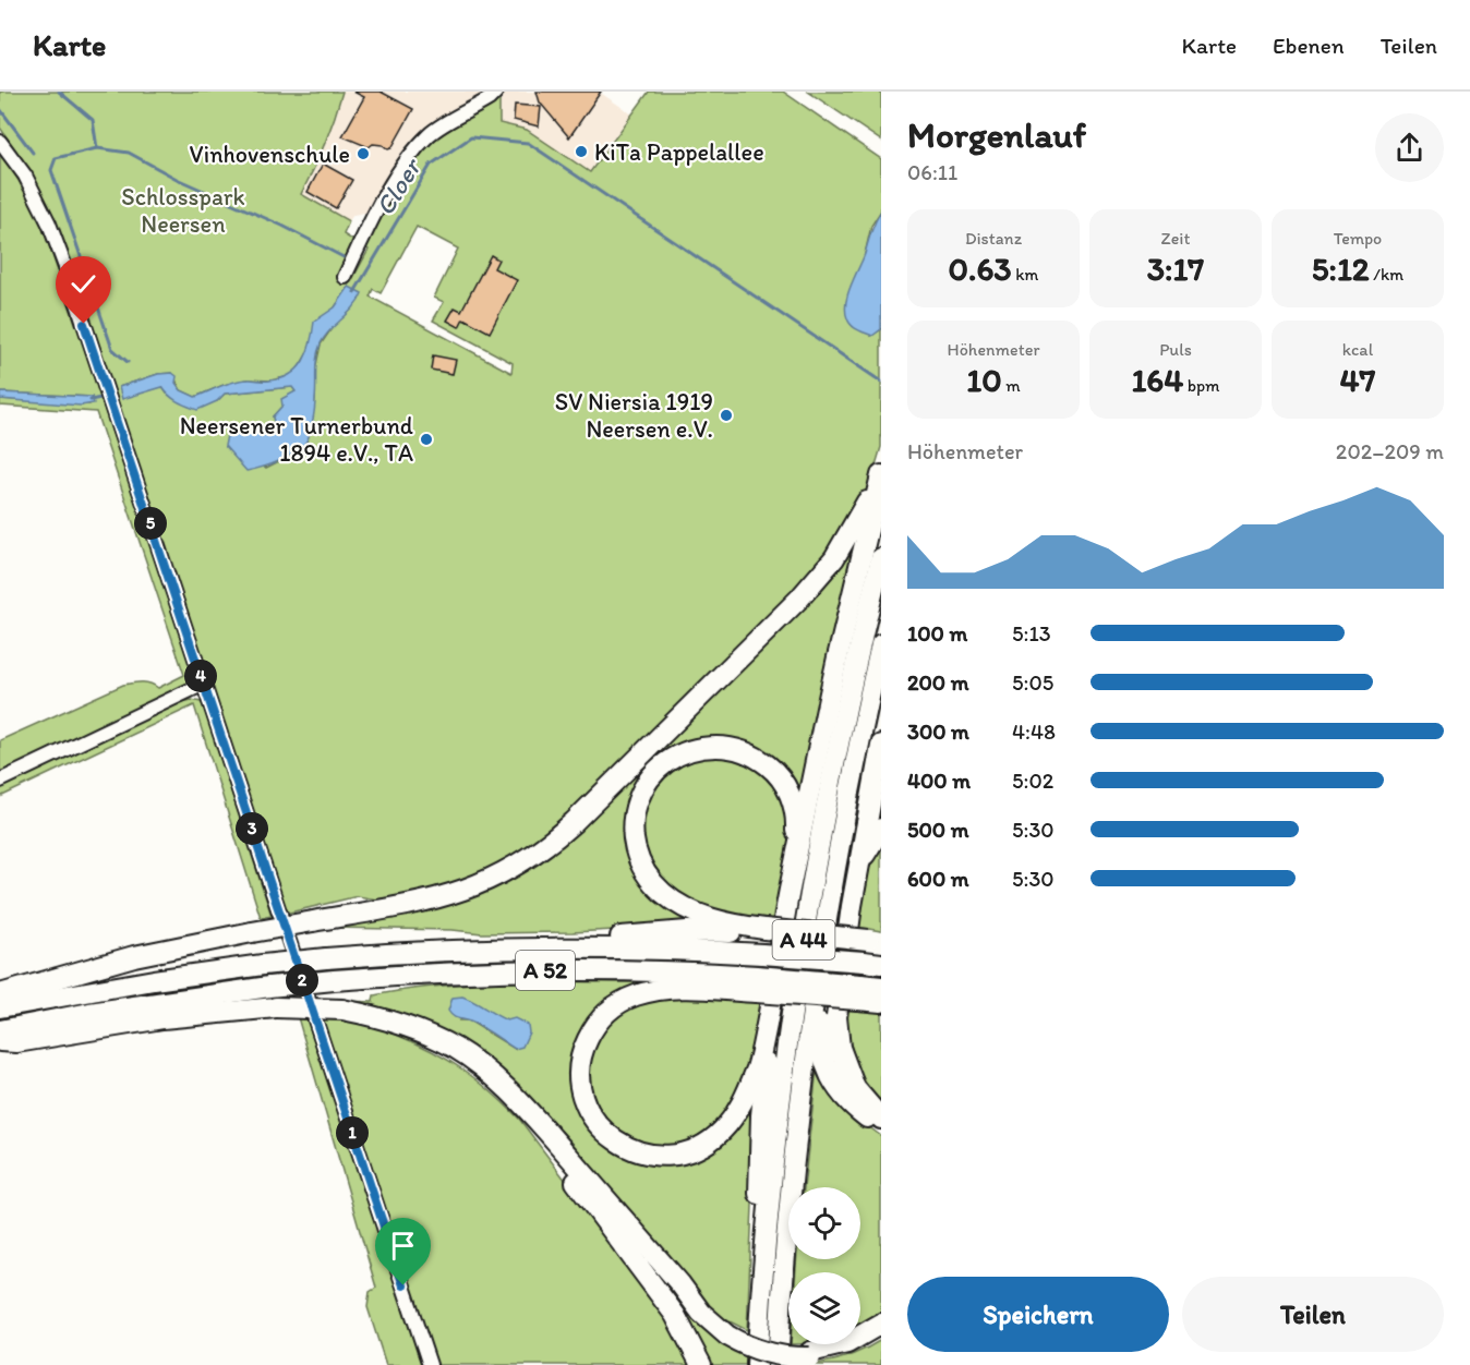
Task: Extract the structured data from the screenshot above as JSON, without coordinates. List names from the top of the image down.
{
  "streets": {
    "highway": ["A 44", "A 52"]
  },
  "water": ["Cloer"],
  "parks": ["Schlosspark Neersen"],
  "places": [
    "KiTa Pappelallee",
    "Vinhovenschule",
    "SV Niersia 1919 Neersen e.V.",
    "Neersener Turnerbund 1894 e.V., TA"
  ],
  "page": {
    "header": "Karte",
    "nav": ["Karte", "Ebenen", "Teilen"],
    "heading": ["Morgenlauf", "06:11"],
    "stats": [
      ["Distanz", "0.63 km"],
      ["Zeit", "3:17"],
      ["Tempo", "5:12 /km"],
      ["Höhenmeter", "10 m"],
      ["Puls", "164 bpm"],
      ["kcal", "47"]
    ],
    "chart": ["Höhenmeter", "202–209 m"],
    "pins": [
      "5",
      "4",
      "3",
      "2",
      "1"
    ],
    "list": [
      {
        "name": "100 m",
        "note": "5:13"
      },
      {
        "name": "200 m",
        "note": "5:05"
      },
      {
        "name": "300 m",
        "note": "4:48"
      },
      {
        "name": "400 m",
        "note": "5:02"
      },
      {
        "name": "500 m",
        "note": "5:30"
      },
      {
        "name": "600 m",
        "note": "5:30"
      }
    ],
    "buttons": ["Speichern", "Teilen"]
  }
}
